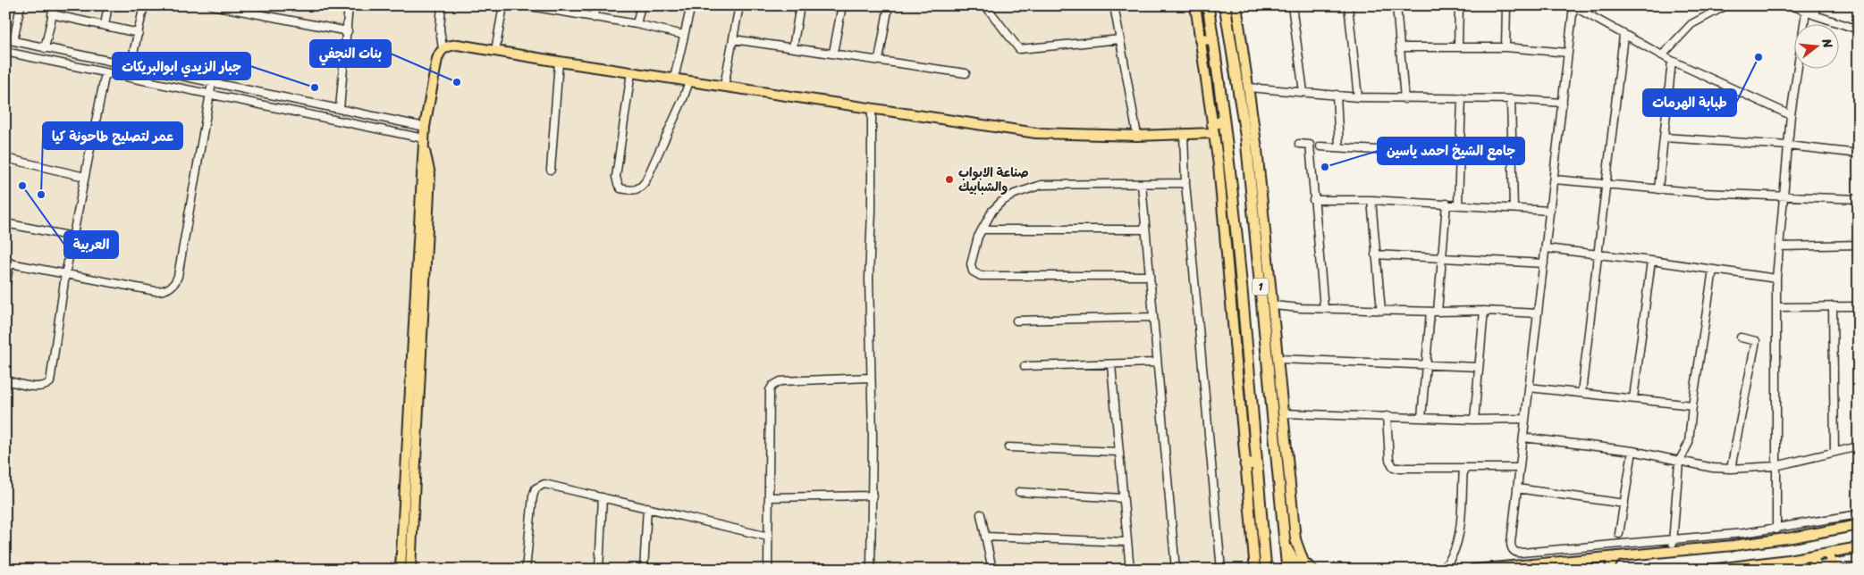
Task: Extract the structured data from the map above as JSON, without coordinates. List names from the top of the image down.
{
  "streets": {
    "highway": ["1"]
  },
  "places": [
    "طبابة الهرمات",
    "بنات النجفي",
    "جبار الزيدي ابوالبريكات",
    "جامع الشيخ احمد ياسين",
    "صناعة الابواب والشبابيك",
    "العربية",
    "عمر لتصليح طاحونة كيا"
  ],
  "north": "right"
}
